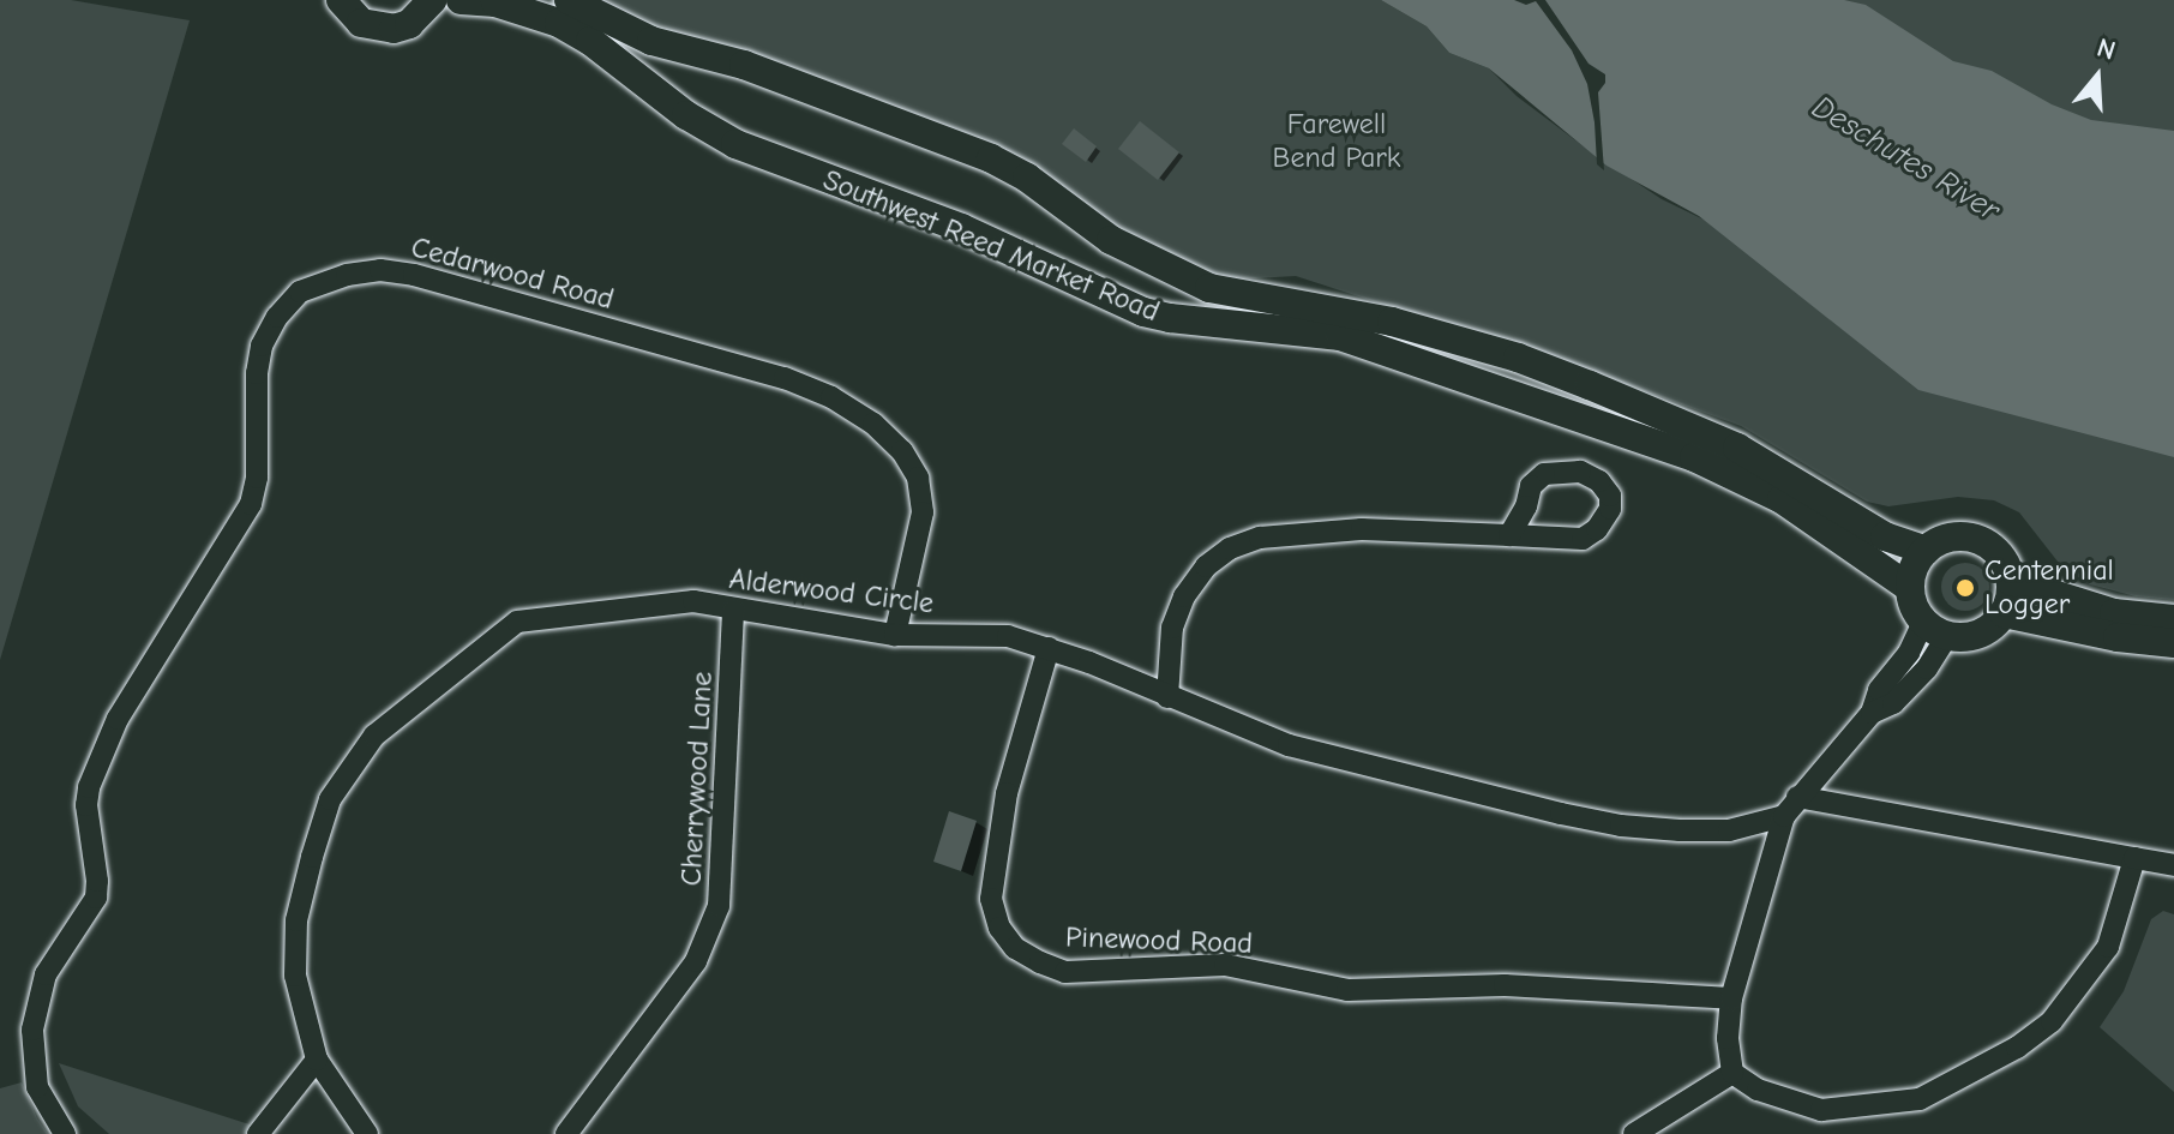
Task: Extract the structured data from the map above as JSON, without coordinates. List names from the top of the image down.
{
  "streets": {
    "main road": ["Southwest Reed Market Road"],
    "street": [
      "Cedarwood Road",
      "Alderwood Circle",
      "Cherrywood Lane",
      "Pinewood Road"
    ]
  },
  "crossings": [
    ["Cedarwood Road", "Alderwood Circle"],
    ["Alderwood Circle", "Cherrywood Lane"],
    ["Alderwood Circle", "Pinewood Road"]
  ],
  "water": ["Deschutes River"],
  "parks": ["Farewell Bend Park"],
  "places": ["Centennial Logger"],
  "north": "top"
}
